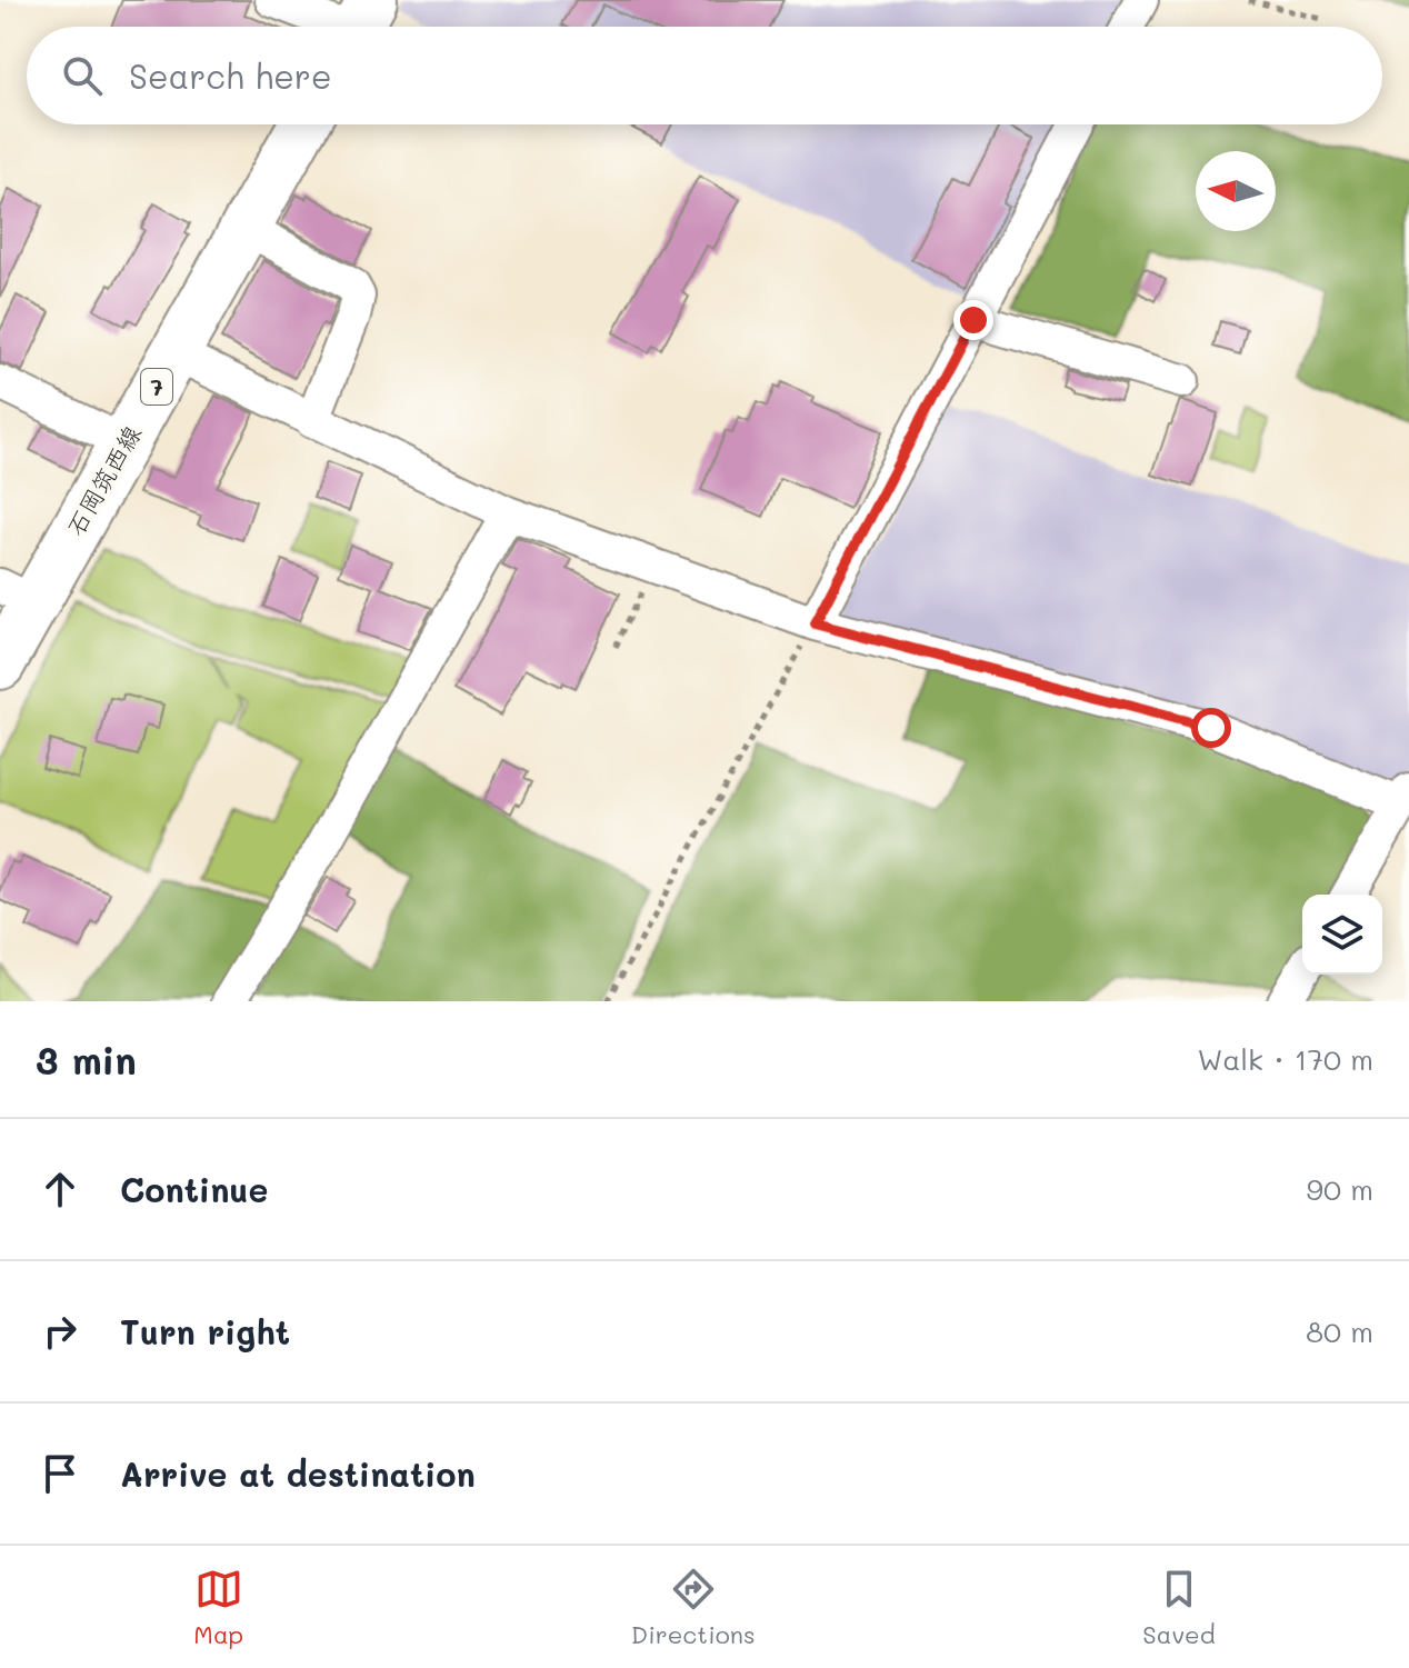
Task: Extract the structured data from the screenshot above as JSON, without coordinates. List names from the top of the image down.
{
  "streets": {
    "main road": ["7", "石岡筑西線"]
  },
  "north": "left",
  "page": {
    "search": "Search here",
    "heading": ["3 min", "Walk · 170 m"],
    "list": [
      ["Continue", "90 m"],
      ["Turn right", "80 m"],
      "Arrive at destination"
    ],
    "nav": ["Map", "Directions", "Saved"]
  }
}
